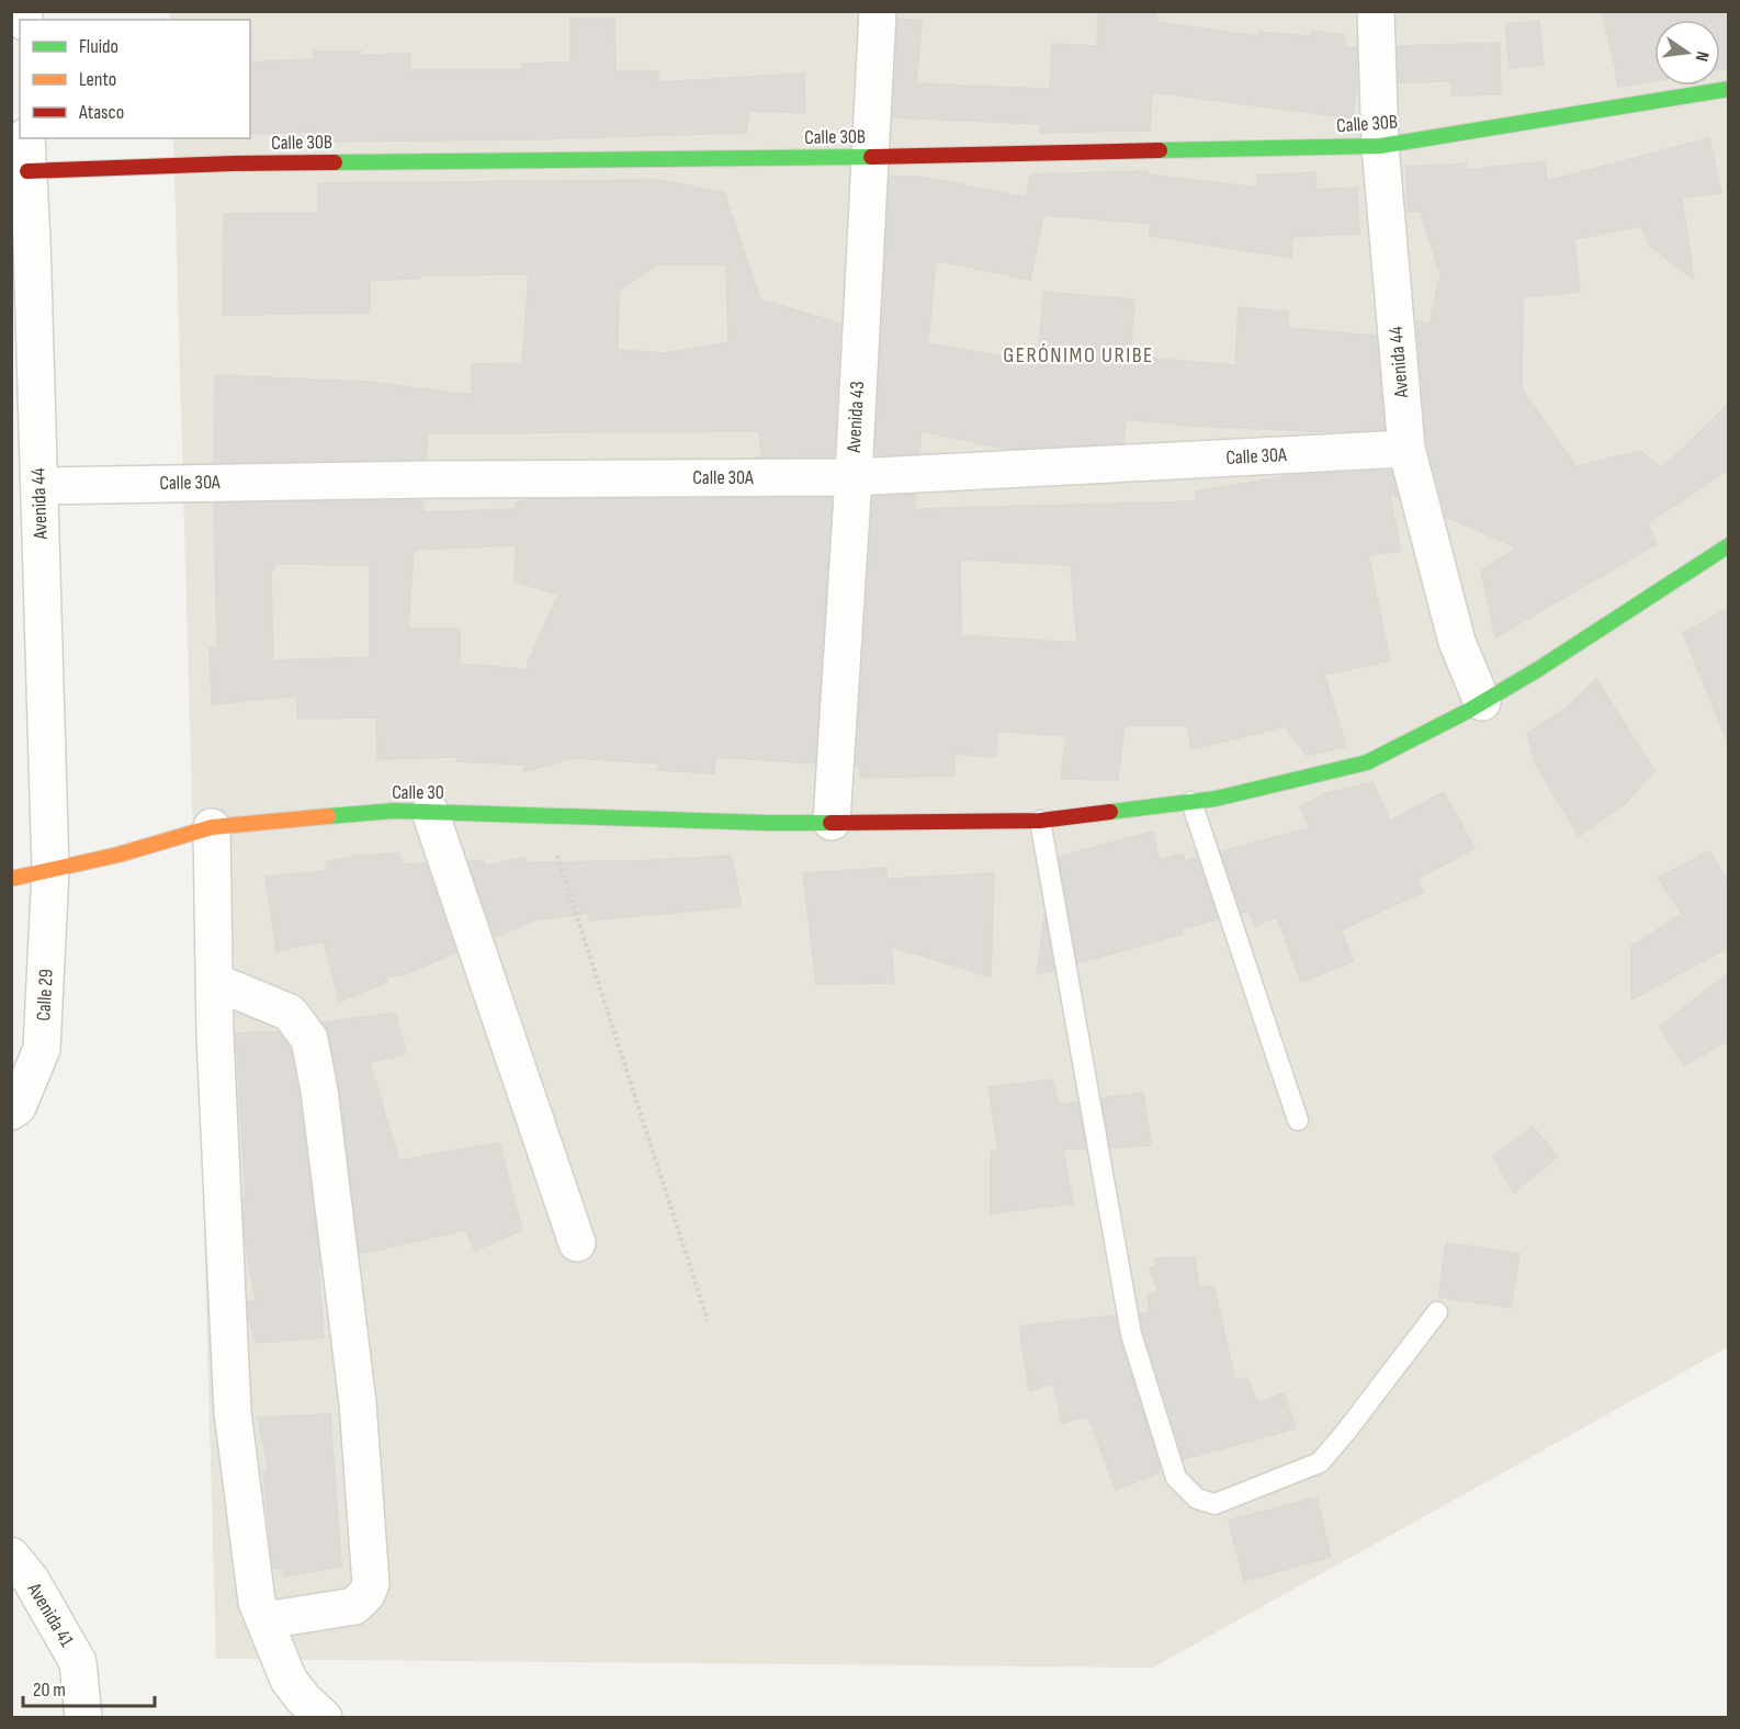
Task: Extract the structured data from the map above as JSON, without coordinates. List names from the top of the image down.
{
  "streets": {
    "main road": ["Calle 30B", "Calle 30"],
    "street": [
      "Avenida 44",
      "Avenida 43",
      "Calle 30A",
      "Calle 29",
      "Avenida 41"
    ]
  },
  "crossings": [
    ["Calle 30B", "Avenida 44"],
    ["Calle 30B", "Avenida 43"],
    ["Avenida 44", "Calle 30A"],
    ["Avenida 44", "Calle 30"],
    ["Avenida 44", "Calle 29"],
    ["Avenida 43", "Calle 30A"],
    ["Avenida 43", "Calle 30"],
    ["Calle 30", "Calle 29"]
  ],
  "districts": ["GERÓNIMO URIBE"],
  "legend": ["Fluido", "Lento", "Atasco"],
  "scale_bar": "20 m",
  "north": "right"
}
